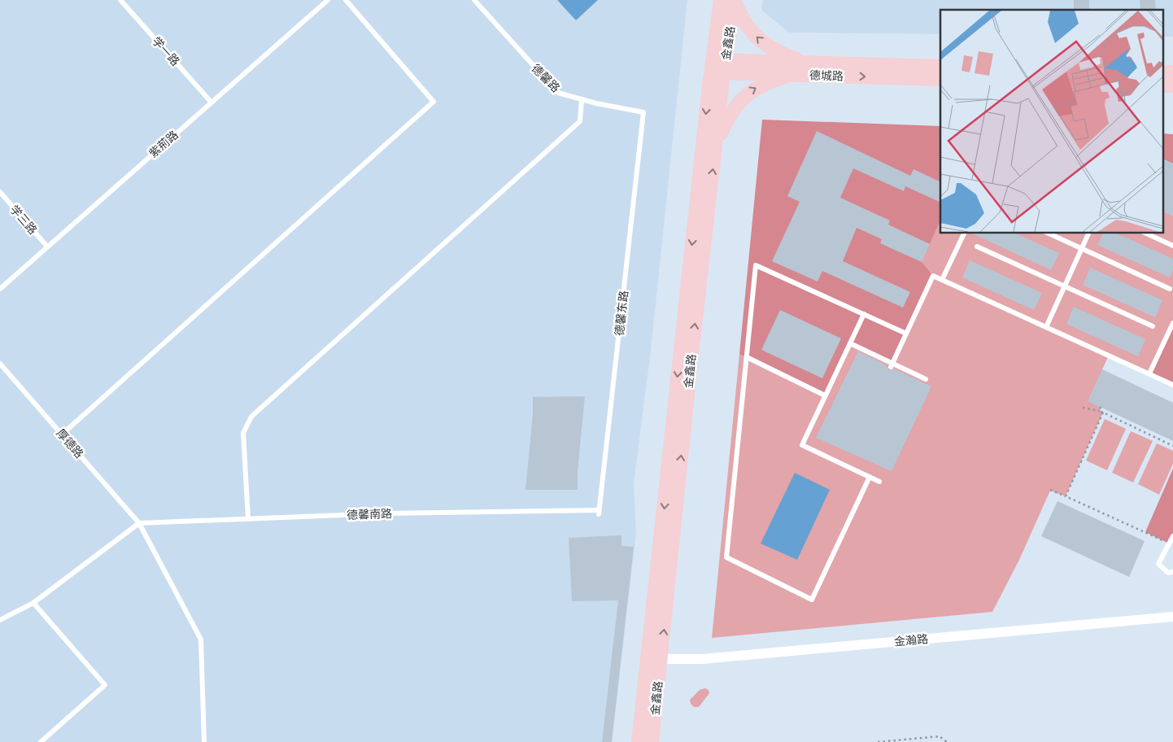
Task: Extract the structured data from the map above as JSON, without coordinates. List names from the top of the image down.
{
  "streets": {
    "street": ["金鑫路", "德城路", "金瀚路"],
    "lane": [
      "学一路",
      "德馨路",
      "紫荊路",
      "学三路",
      "德馨东路",
      "厚德路",
      "德馨南路"
    ]
  },
  "crossings": [
    ["金鑫路", "德城路"],
    ["金鑫路", "金瀚路"],
    ["学一路", "紫荊路"],
    ["德馨路", "德馨东路"],
    ["紫荊路", "学三路"],
    ["德馨东路", "德馨南路"],
    ["厚德路", "德馨南路"]
  ]
}
